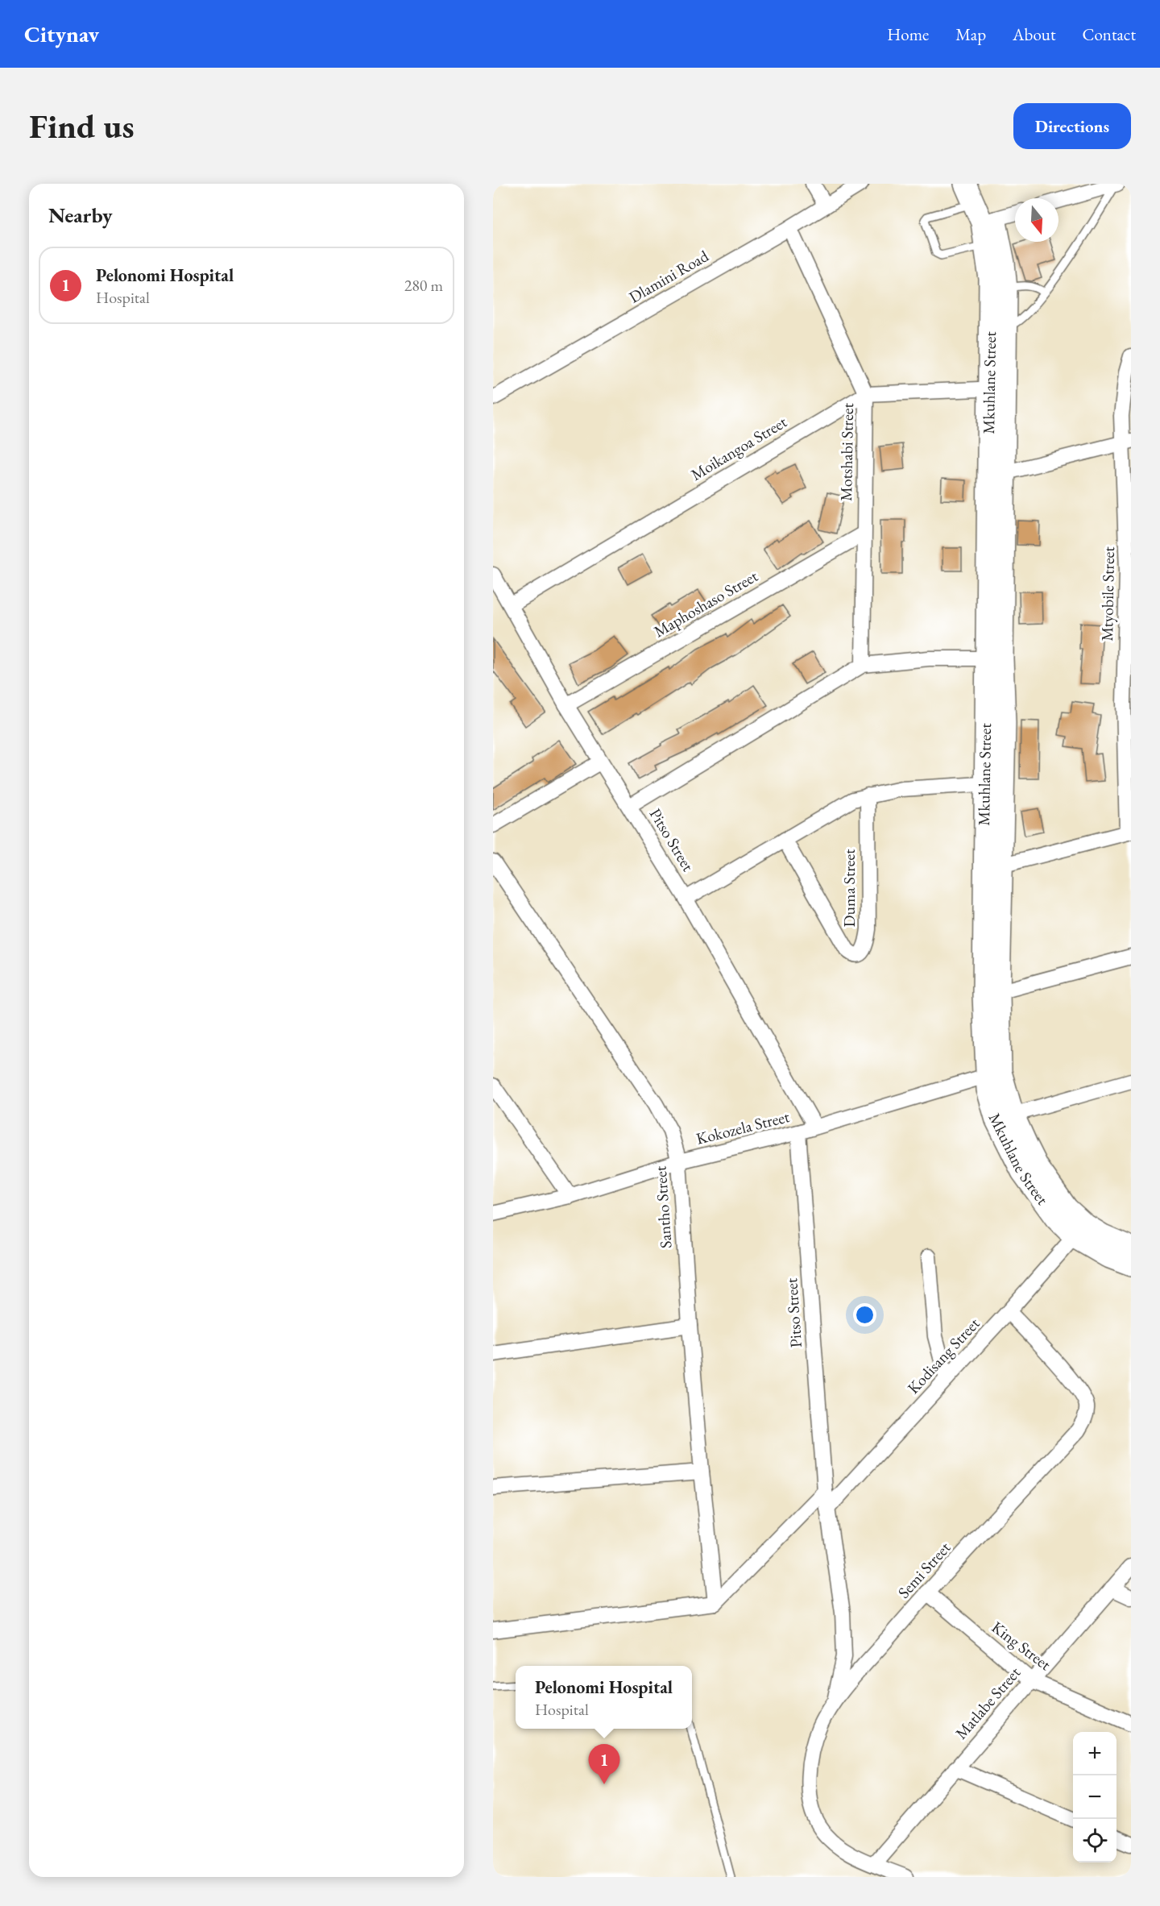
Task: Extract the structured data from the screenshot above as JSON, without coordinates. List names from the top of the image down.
{
  "streets": {
    "street": [
      "Dlamini Road",
      "Mkuhlane Street",
      "Moikangoa Street",
      "Motshabi Street",
      "Mtyobile Street",
      "Maphoshaso Street",
      "Pitso Street",
      "Duma Street",
      "Kokozela Street",
      "Santho Street",
      "Kodisang Street",
      "Semi Street",
      "King Street",
      "Matlabe Street"
    ]
  },
  "crossings": [
    ["Dlamini Road", "Motshabi Street"],
    ["Mkuhlane Street", "Moikangoa Street"],
    ["Mkuhlane Street", "Kokozela Street"],
    ["Mkuhlane Street", "Kodisang Street"],
    ["Moikangoa Street", "Motshabi Street"],
    ["Moikangoa Street", "Pitso Street"],
    ["Motshabi Street", "Maphoshaso Street"],
    ["Maphoshaso Street", "Pitso Street"],
    ["Pitso Street", "Kokozela Street"],
    ["Pitso Street", "Kodisang Street"],
    ["Pitso Street", "Semi Street"],
    ["Kokozela Street", "Santho Street"],
    ["Kodisang Street", "Semi Street"],
    ["Semi Street", "King Street"],
    ["Semi Street", "Matlabe Street"],
    ["King Street", "Matlabe Street"]
  ],
  "north": "bottom",
  "page": {
    "header": "Citynav",
    "nav": [
      "Home",
      "Map",
      "About",
      "Contact"
    ],
    "buttons": "Directions",
    "title": "Find us",
    "heading": "Nearby",
    "list": [
      {
        "mark": "1",
        "name": "Pelonomi Hospital",
        "note": "Hospital",
        "value": "280 m"
      }
    ],
    "popup": ["Pelonomi Hospital", "Hospital"],
    "map_buttons": ["+", "−"],
    "pins": "1"
  }
}
